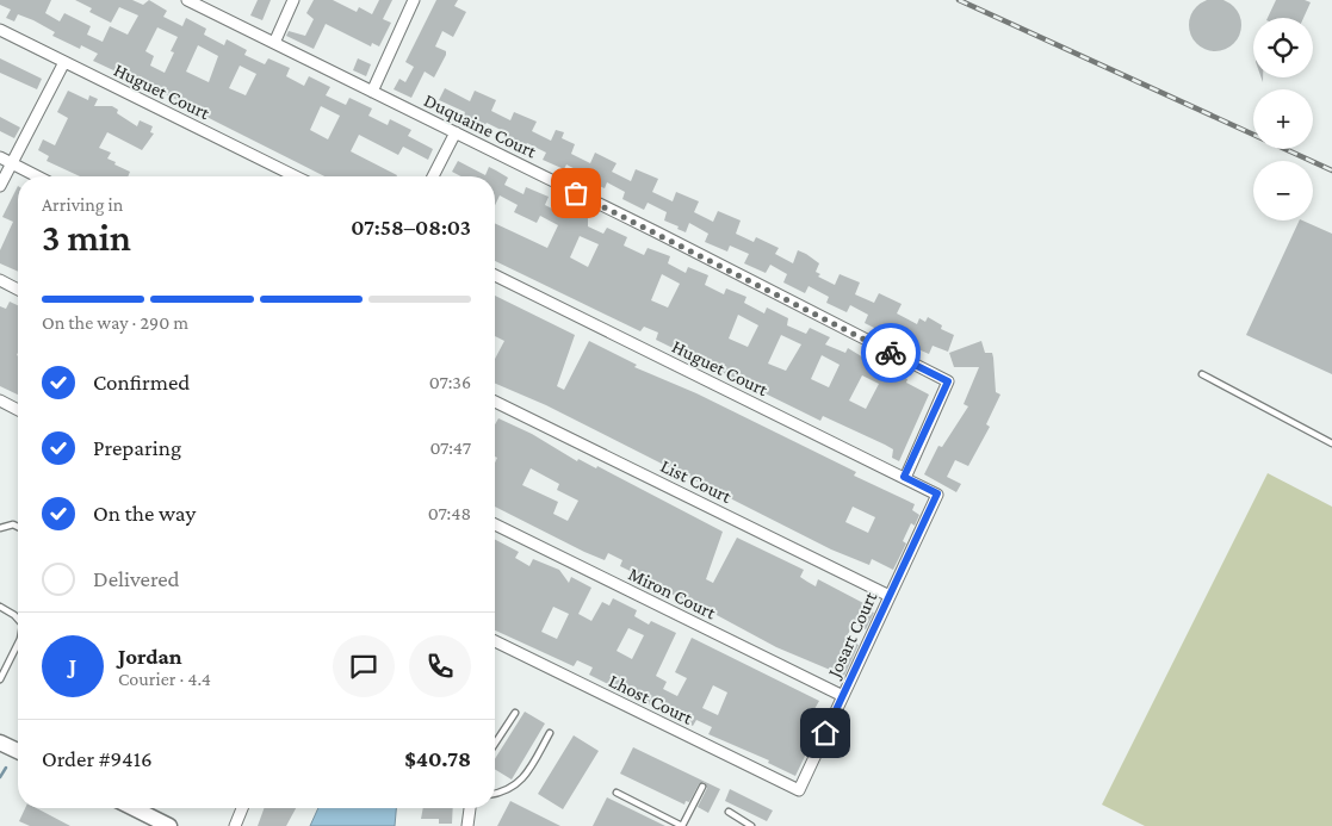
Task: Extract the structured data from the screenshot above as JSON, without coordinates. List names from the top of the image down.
{
  "streets": {
    "street": [
      "Huguet Court",
      "Duquaine Court",
      "List Court",
      "Miron Court",
      "Josart Court",
      "Lhost Court"
    ]
  },
  "crossings": [
    ["Huguet Court", "Duquaine Court"],
    ["Huguet Court", "Josart Court"],
    ["List Court", "Josart Court"],
    ["Miron Court", "Josart Court"],
    ["Josart Court", "Lhost Court"]
  ],
  "page": {
    "map_buttons": ["+", "−"],
    "heading": ["3 min", "Arriving in", "07:58–08:03"],
    "panel": [
      "Jordan",
      "Courier · 4.4",
      "Order #9416",
      "$40.78"
    ],
    "bar": "On the way · 290 m",
    "list": [
      ["Confirmed", "07:36"],
      ["Preparing", "07:47"],
      ["On the way", "07:48"],
      "Delivered"
    ],
    "round": "J"
  }
}
